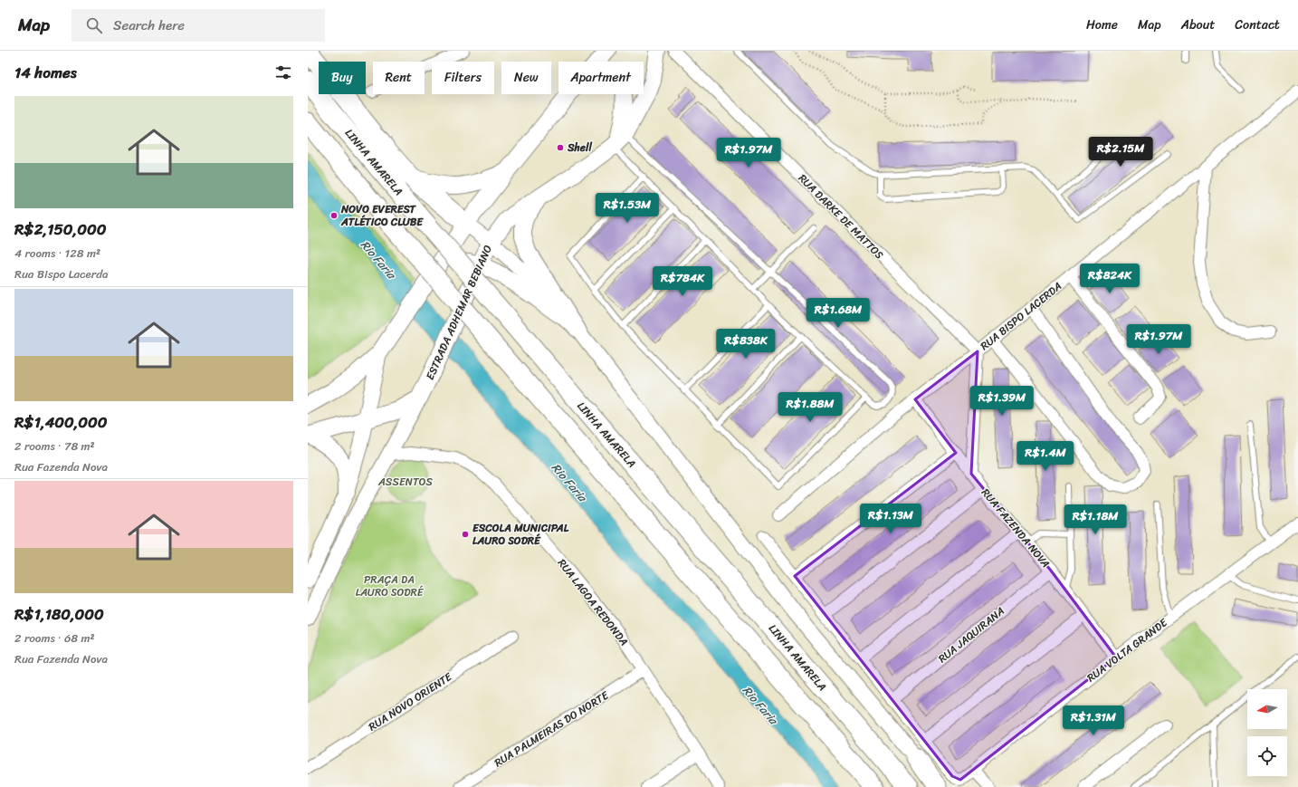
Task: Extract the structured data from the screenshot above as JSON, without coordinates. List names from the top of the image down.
{
  "streets": {
    "highway": ["LINHA AMARELA"],
    "main road": ["ESTRADA ADHEMAR BEBIANO"],
    "street": [
      "RUA DARKE DE MATTOS",
      "RUA BISPO LACERDA",
      "RUA FAZENDA NOVA",
      "RUA LAGOA REDONDA",
      "RUA JAQUIRANA",
      "RUA VOLTA GRANDE",
      "RUA NOVO ORIENTE",
      "RUA PALMEIRAS DO NORTE"
    ]
  },
  "crossings": [
    ["RUA DARKE DE MATTOS", "RUA BISPO LACERDA"],
    ["ESTRADA ADHEMAR BEBIANO", "RUA LAGOA REDONDA"],
    ["RUA BISPO LACERDA", "RUA FAZENDA NOVA"],
    ["RUA FAZENDA NOVA", "RUA JAQUIRANA"],
    ["RUA FAZENDA NOVA", "RUA VOLTA GRANDE"],
    ["RUA LAGOA REDONDA", "RUA PALMEIRAS DO NORTE"]
  ],
  "water": ["Rio Faria"],
  "parks": ["ASSENTOS", "PRAÇA DA LAURO SODRÉ"],
  "places": ["Shell", "NOVO EVEREST ATLÉTICO CLUBE", "ESCOLA MUNICIPAL LAURO SODRÉ"],
  "north": "left",
  "page": {
    "header": "Map",
    "search": "Search here",
    "nav": [
      "Home",
      "Map",
      "About",
      "Contact"
    ],
    "heading": "14 homes",
    "chip": [
      "Buy",
      "Rent",
      "Filters",
      "New",
      "Apartment"
    ],
    "list": [
      {
        "name": "R$2,150,000",
        "note": "4 rooms · 128 m² · Rua Bispo Lacerda"
      },
      {
        "name": "R$1,400,000",
        "note": "2 rooms · 78 m² · Rua Fazenda Nova"
      },
      {
        "name": "R$1,180,000",
        "note": "2 rooms · 68 m² · Rua Fazenda Nova"
      }
    ],
    "price": [
      "R$2.15M",
      "R$1.97M",
      "R$1.53M",
      "R$824K",
      "R$784K",
      "R$1.68M",
      "R$1.97M",
      "R$838K",
      "R$1.39M",
      "R$1.88M",
      "R$1.4M",
      "R$1.13M",
      "R$1.18M",
      "R$1.31M"
    ]
  }
}
